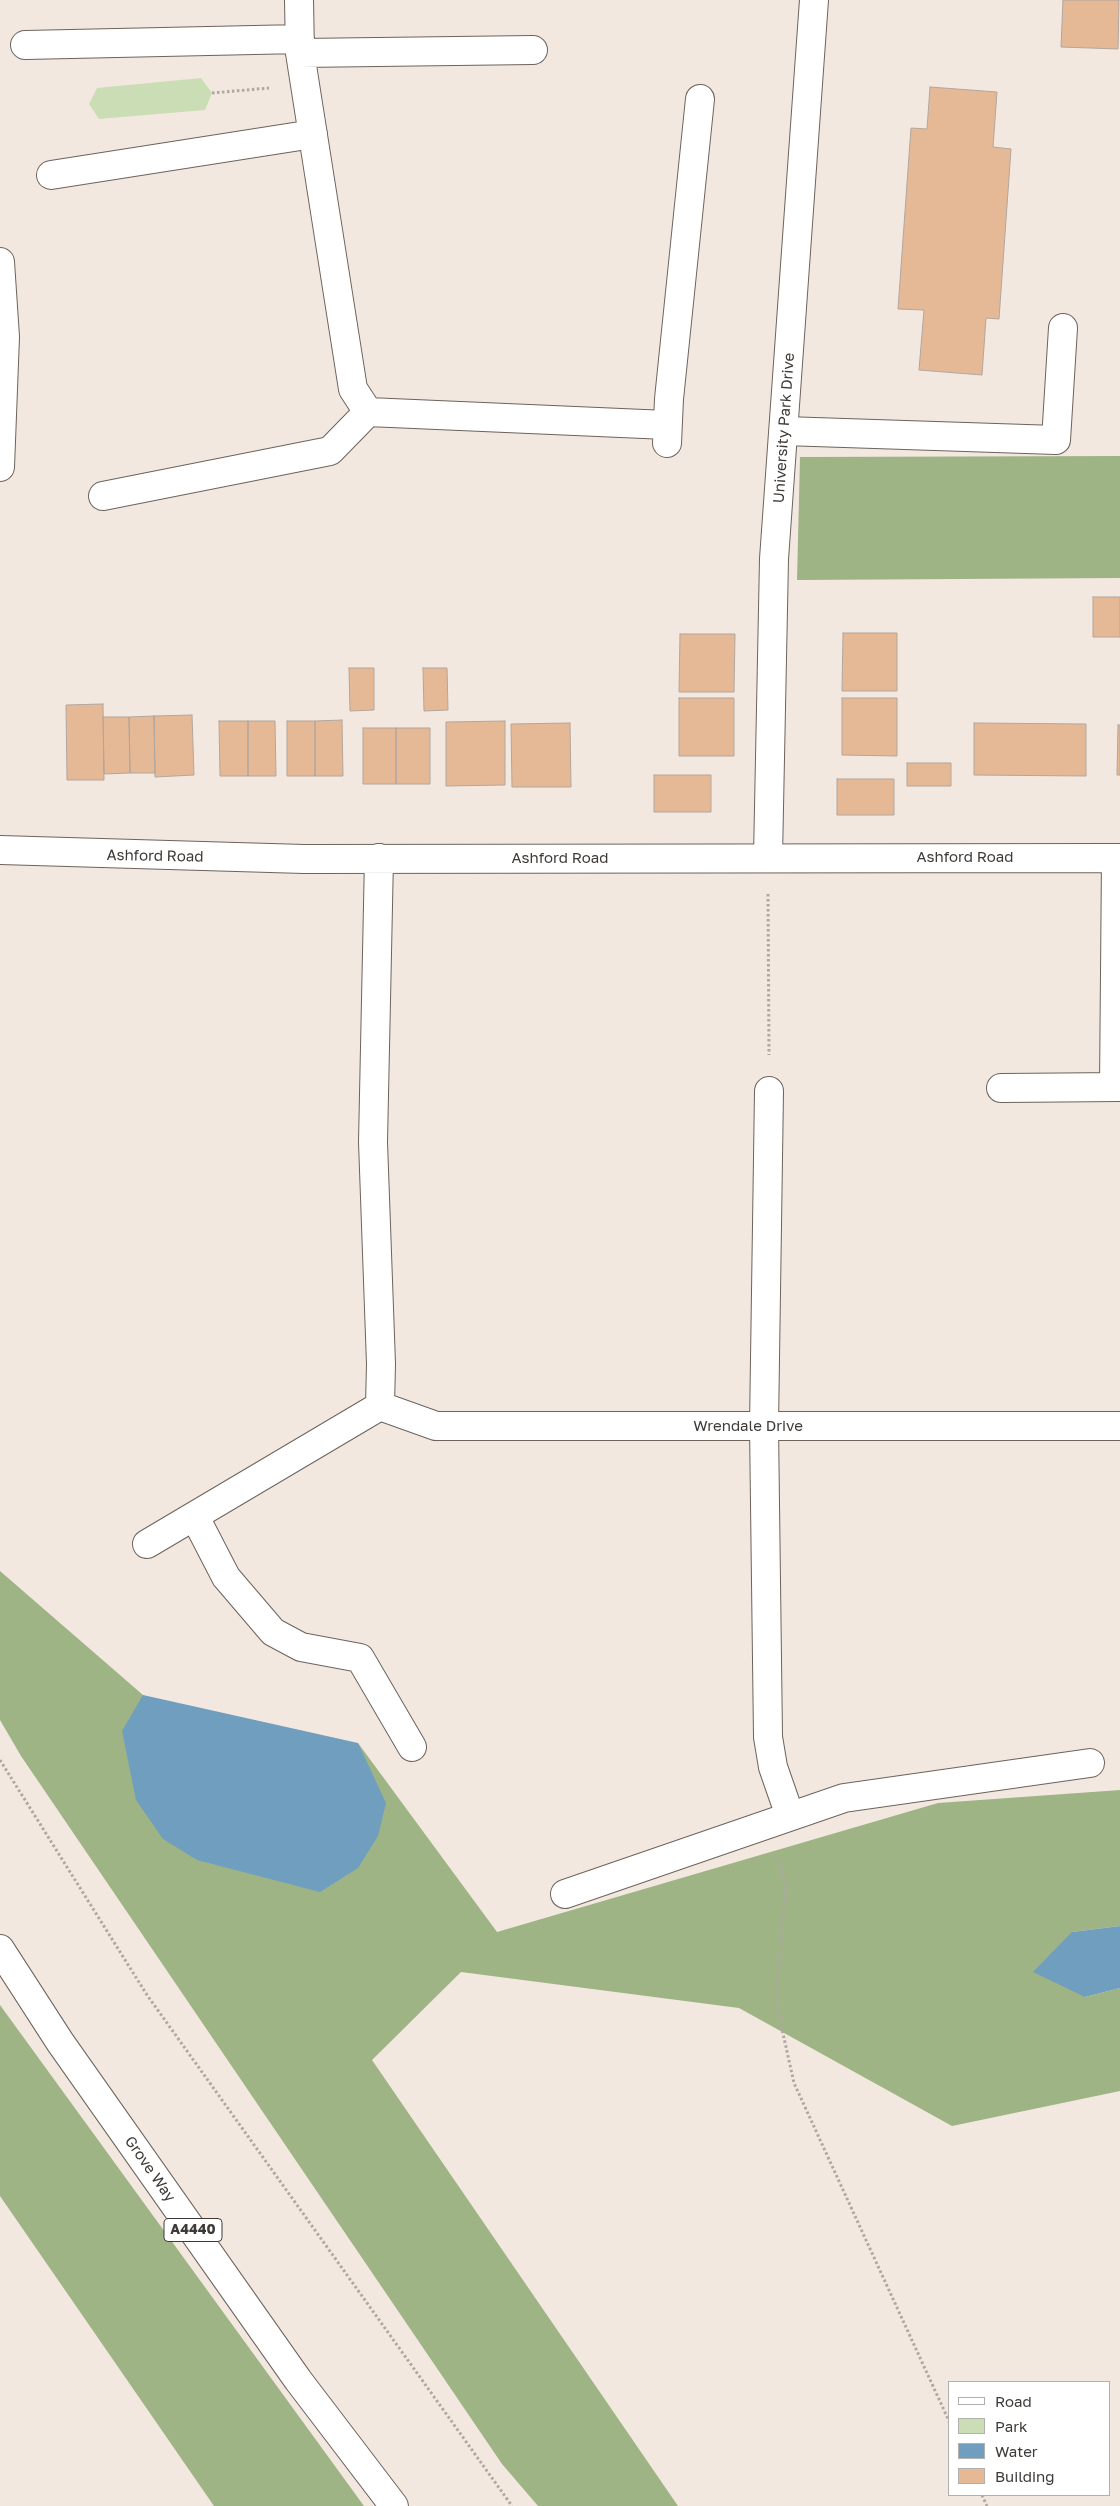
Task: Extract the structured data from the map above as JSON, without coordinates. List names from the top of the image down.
{
  "streets": {
    "main road": [
      "University Park Drive",
      "Ashford Road",
      "Wrendale Drive",
      "Grove Way",
      "A4440"
    ]
  },
  "crossings": [
    ["University Park Drive", "Ashford Road"]
  ],
  "legend": [
    "Road",
    "Park",
    "Water",
    "Building"
  ]
}
